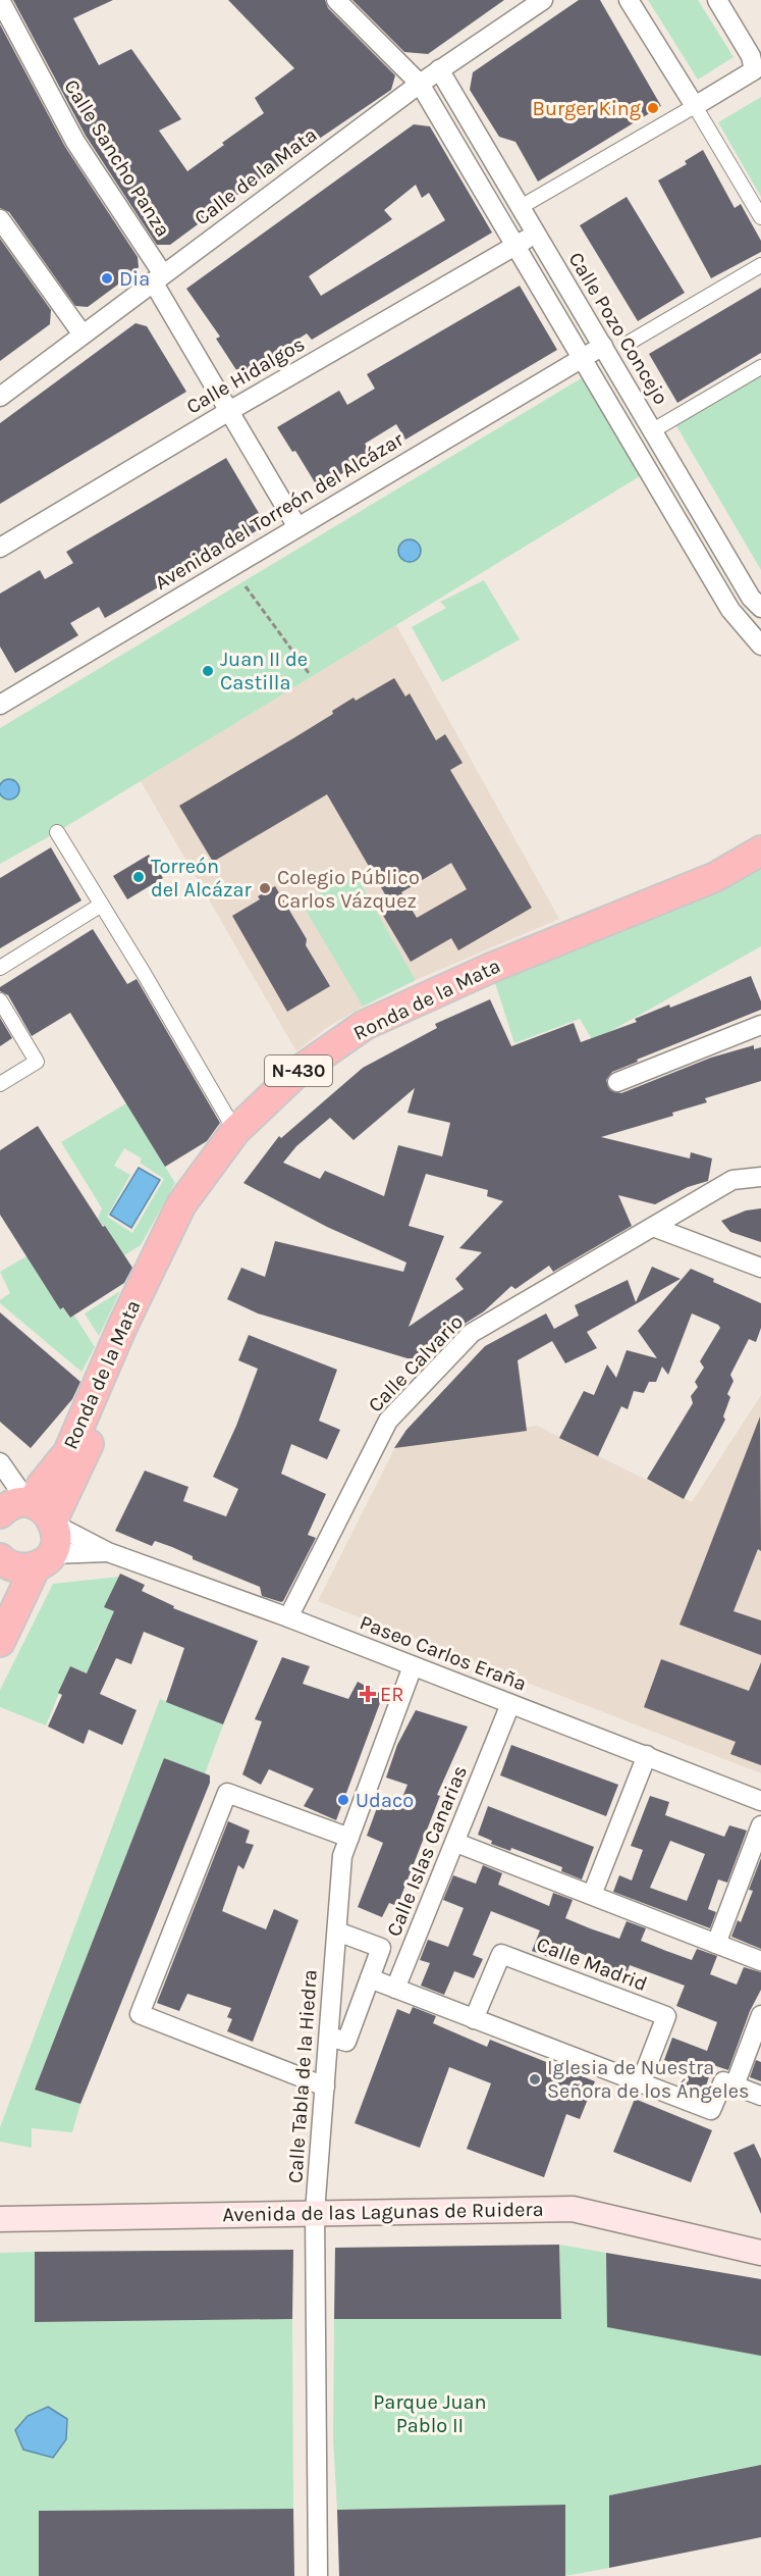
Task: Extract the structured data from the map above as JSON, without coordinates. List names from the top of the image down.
{
  "streets": {
    "highway": ["Ronda de la Mata", "N-430"],
    "main road": ["Avenida de las Lagunas de Ruidera"],
    "street": [
      "Calle Sancho Panza",
      "Calle de la Mata",
      "Calle Pozo Concejo",
      "Calle Hidalgos",
      "Avenida del Torreón del Alcázar",
      "Calle Calvario",
      "Paseo Carlos Eraña",
      "Calle Islas Canarias",
      "Calle Madrid",
      "Calle Tabla de la Hiedra"
    ]
  },
  "crossings": [
    ["Calle Sancho Panza", "Calle de la Mata"],
    ["Calle Sancho Panza", "Calle Hidalgos"],
    ["Calle Sancho Panza", "Avenida del Torreón del Alcázar"],
    ["Calle de la Mata", "Calle Pozo Concejo"],
    ["Calle Pozo Concejo", "Calle Hidalgos"],
    ["Calle Pozo Concejo", "Avenida del Torreón del Alcázar"],
    ["Ronda de la Mata", "N-430"],
    ["Ronda de la Mata", "Paseo Carlos Eraña"],
    ["N-430", "Paseo Carlos Eraña"],
    ["Calle Calvario", "Paseo Carlos Eraña"],
    ["Paseo Carlos Eraña", "Calle Islas Canarias"],
    ["Paseo Carlos Eraña", "Calle Tabla de la Hiedra"],
    ["Calle Tabla de la Hiedra", "Avenida de las Lagunas de Ruidera"]
  ],
  "parks": ["Parque Juan Pablo II"],
  "places": {
    "other": [
      "Burger King",
      "Dia",
      "Juan II de Castilla",
      "Torreón del Alcázar",
      "Colegio Público Carlos Vázquez",
      "Udaco",
      "Iglesia de Nuestra Señora de los Ángeles"
    ],
    "health": ["ER"]
  }
}
